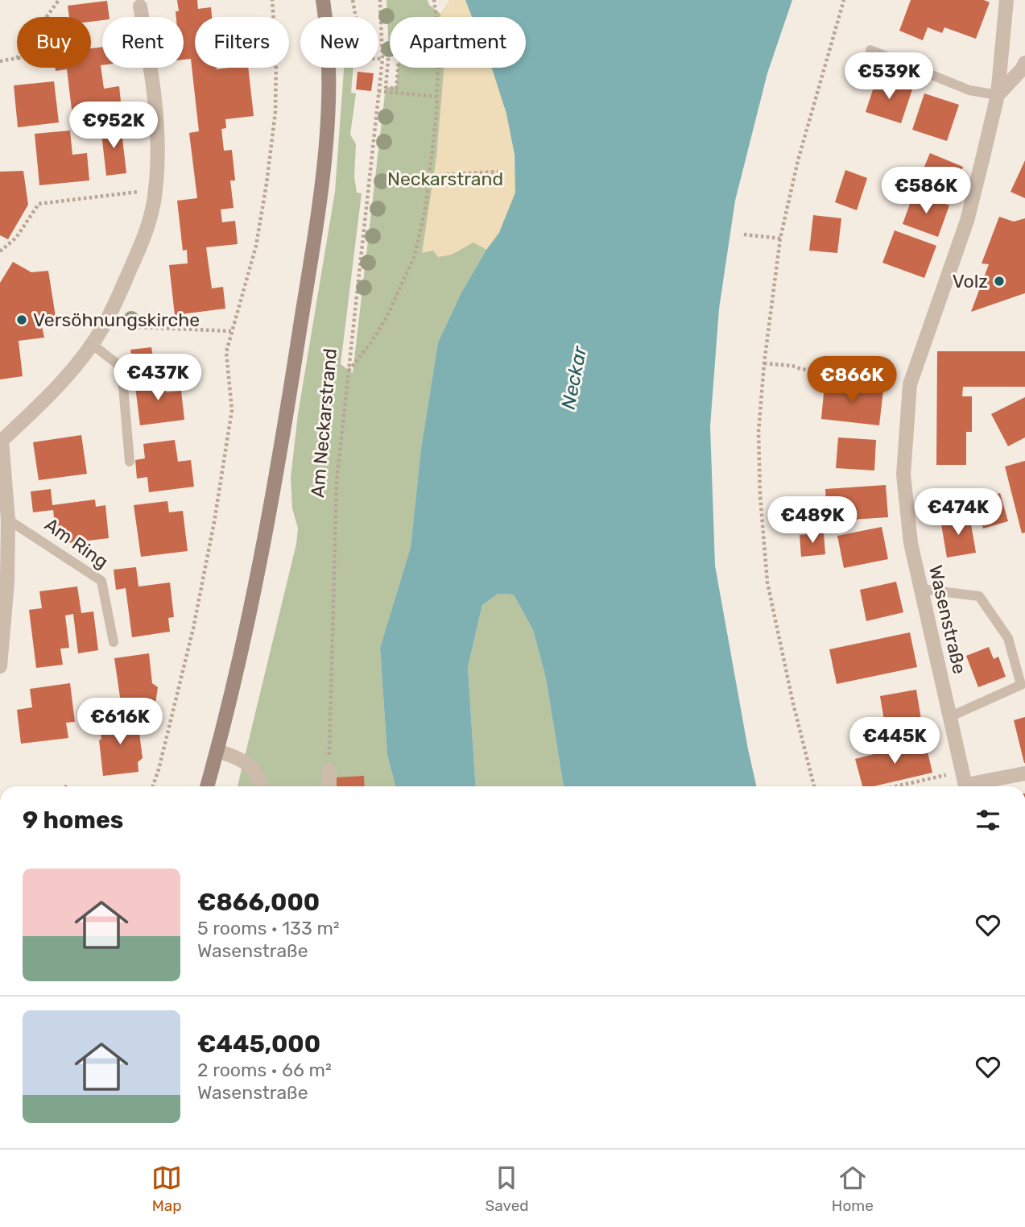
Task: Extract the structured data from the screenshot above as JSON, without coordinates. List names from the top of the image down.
{
  "streets": {
    "street": ["Wasenstraße"],
    "lane": ["Am Ring"],
    "path": ["Am Neckarstrand"]
  },
  "water": ["Neckar"],
  "parks": ["Neckarstrand"],
  "places": ["Volz", "Versöhnungskirche"],
  "page": {
    "chip": [
      "Buy",
      "Rent",
      "Filters",
      "New",
      "Apartment"
    ],
    "price": [
      "€539K",
      "€952K",
      "€586K",
      "€437K",
      "€866K",
      "€474K",
      "€489K",
      "€616K",
      "€445K"
    ],
    "heading": "9 homes",
    "list": [
      {
        "name": "€866,000",
        "note": "5 rooms · 133 m² · Wasenstraße"
      },
      {
        "name": "€445,000",
        "note": "2 rooms · 66 m² · Wasenstraße"
      }
    ],
    "tabs": ["Map", "Saved", "Home"]
  }
}
